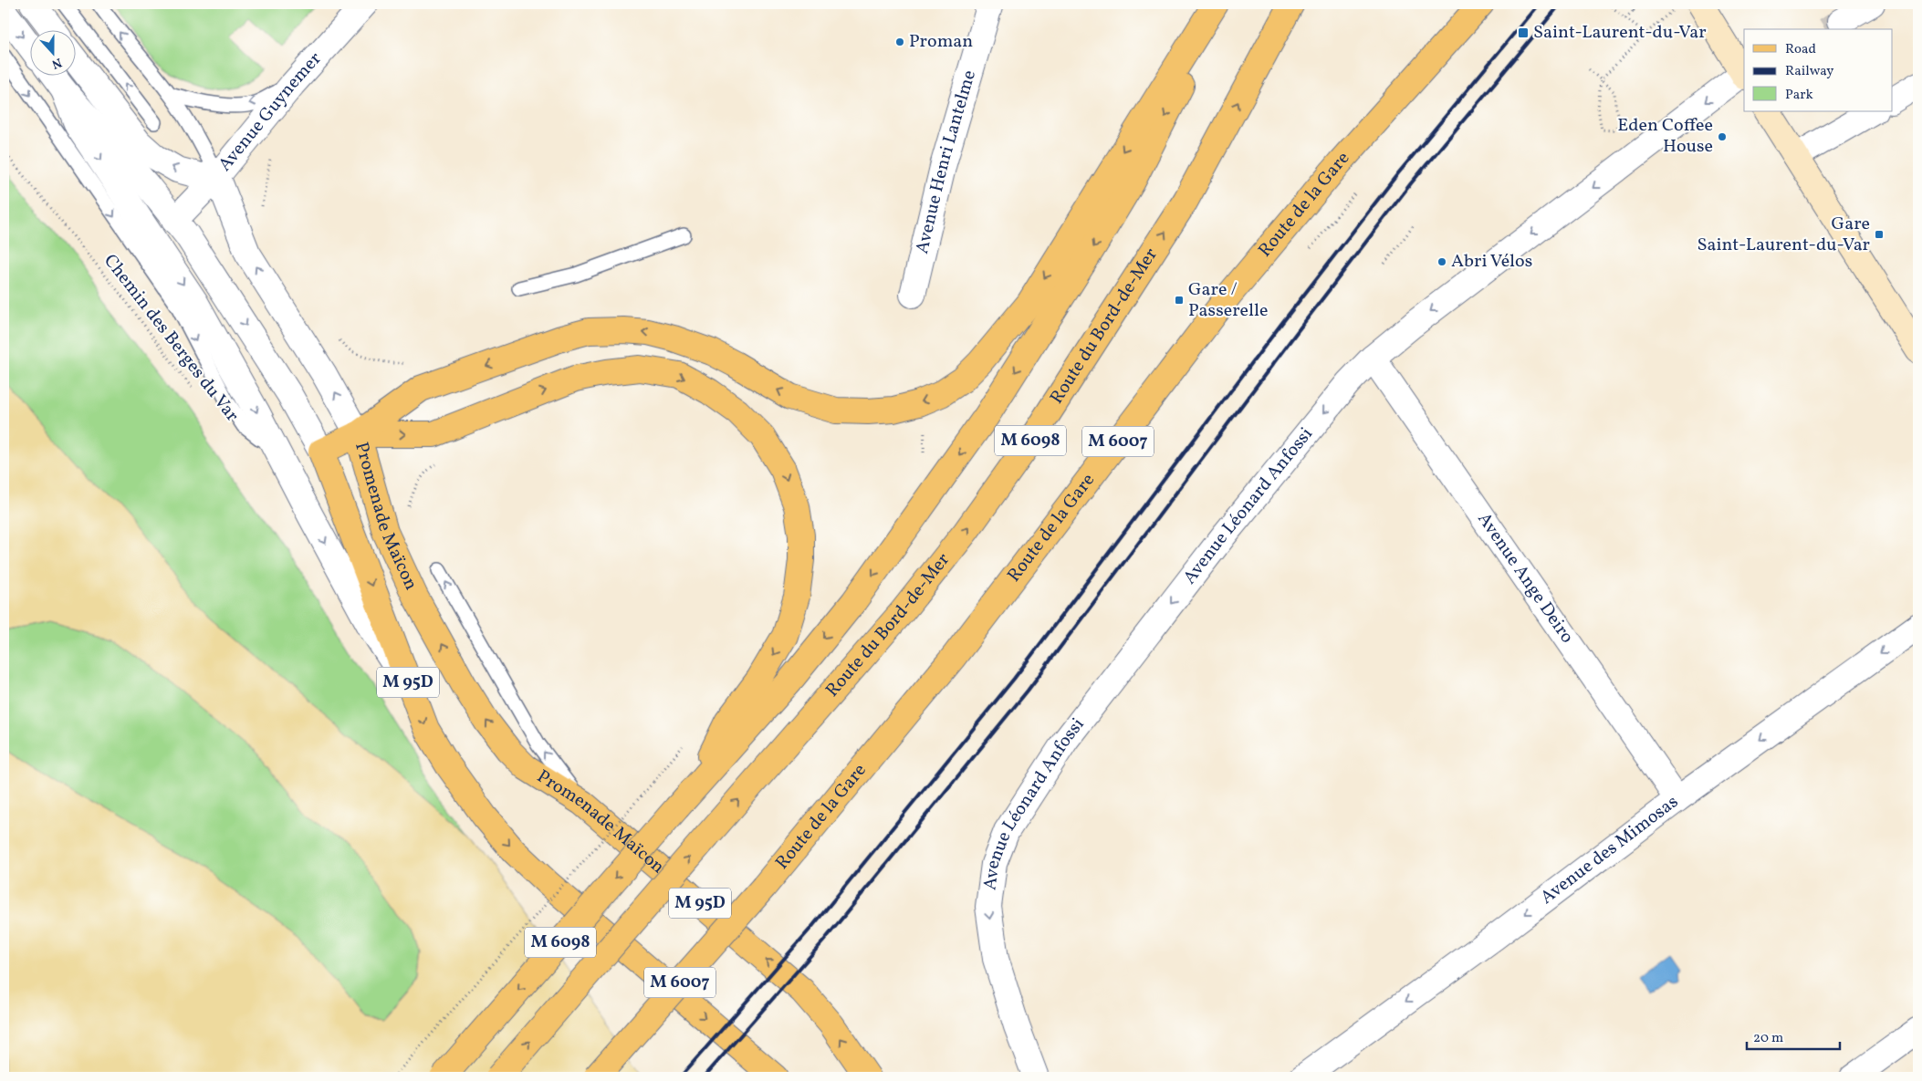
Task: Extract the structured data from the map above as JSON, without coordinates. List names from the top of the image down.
{
  "streets": {
    "main road": [
      "Route de la Gare",
      "Route du Bord-de-Mer",
      "M 6098",
      "M 6007",
      "Promenade Maïcon",
      "M 95D"
    ],
    "street": [
      "Avenue Guynemer",
      "Avenue Henri Lantelme",
      "Avenue Léonard Anfossi",
      "Avenue Ange Deiro",
      "Avenue des Mimosas"
    ],
    "path": ["Chemin des Berges du Var"]
  },
  "crossings": [
    ["Avenue Léonard Anfossi", "Avenue Ange Deiro"],
    ["Avenue Ange Deiro", "Avenue des Mimosas"]
  ],
  "one_way": ["Avenue Léonard Anfossi", "Avenue des Mimosas"],
  "places": {
    "transit": ["Saint-Laurent-du-Var", "Gare Saint-Laurent-du-Var", "Gare / Passerelle"],
    "other": ["Proman", "Eden Coffee House", "Abri Vélos"]
  },
  "legend": ["Road", "Railway", "Park"],
  "scale_bar": "20 m",
  "north": "bottom"
}
